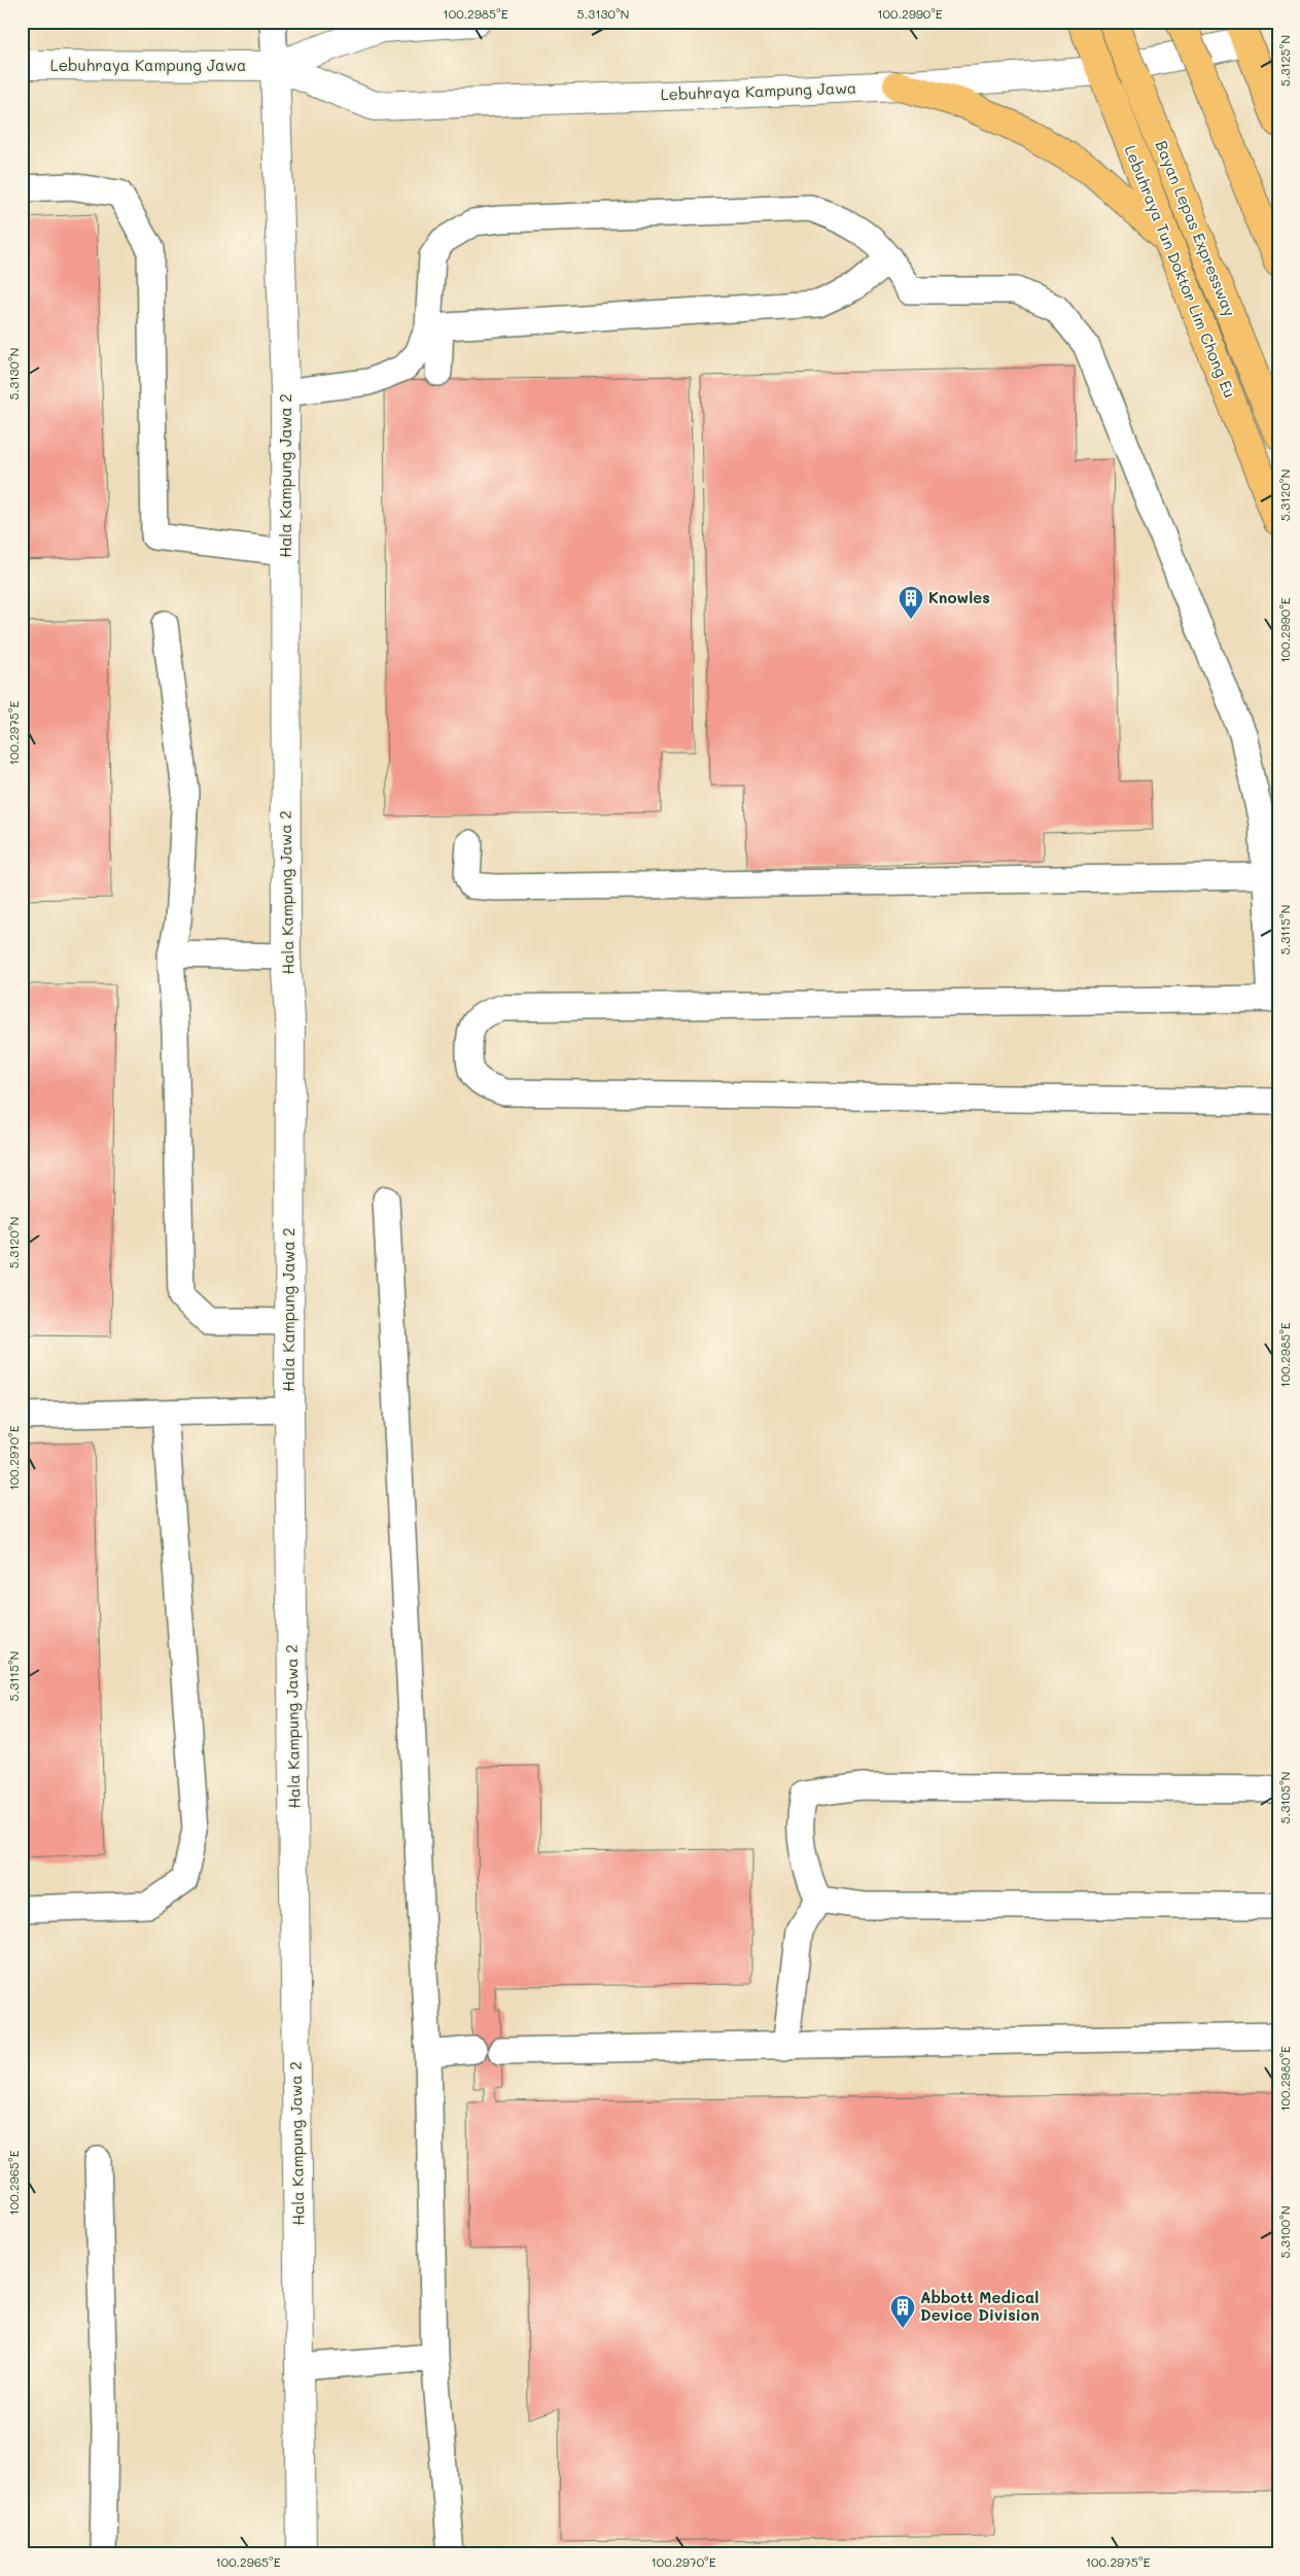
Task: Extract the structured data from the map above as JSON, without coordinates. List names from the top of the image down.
{
  "streets": {
    "highway": ["Bayan Lepas Expressway", "Lebuhraya Tun Doktor Lim Chong Eu"],
    "street": ["Lebuhraya Kampung Jawa", "Hala Kampung Jawa 2"]
  },
  "crossings": [
    ["Lebuhraya Kampung Jawa", "Lebuhraya Tun Doktor Lim Chong Eu"],
    ["Lebuhraya Kampung Jawa", "Hala Kampung Jawa 2"]
  ],
  "places": {
    "building": ["Knowles", "Abbott Medical Device Division"]
  },
  "coordinates": [
    "100.2985°E",
    "5.3130°N",
    "100.2990°E",
    "5.3125°N",
    "5.3120°N",
    "100.2975°E",
    "5.3115°N",
    "100.2970°E",
    "5.3105°N",
    "100.2980°E",
    "100.2965°E",
    "5.3100°N"
  ]
}
